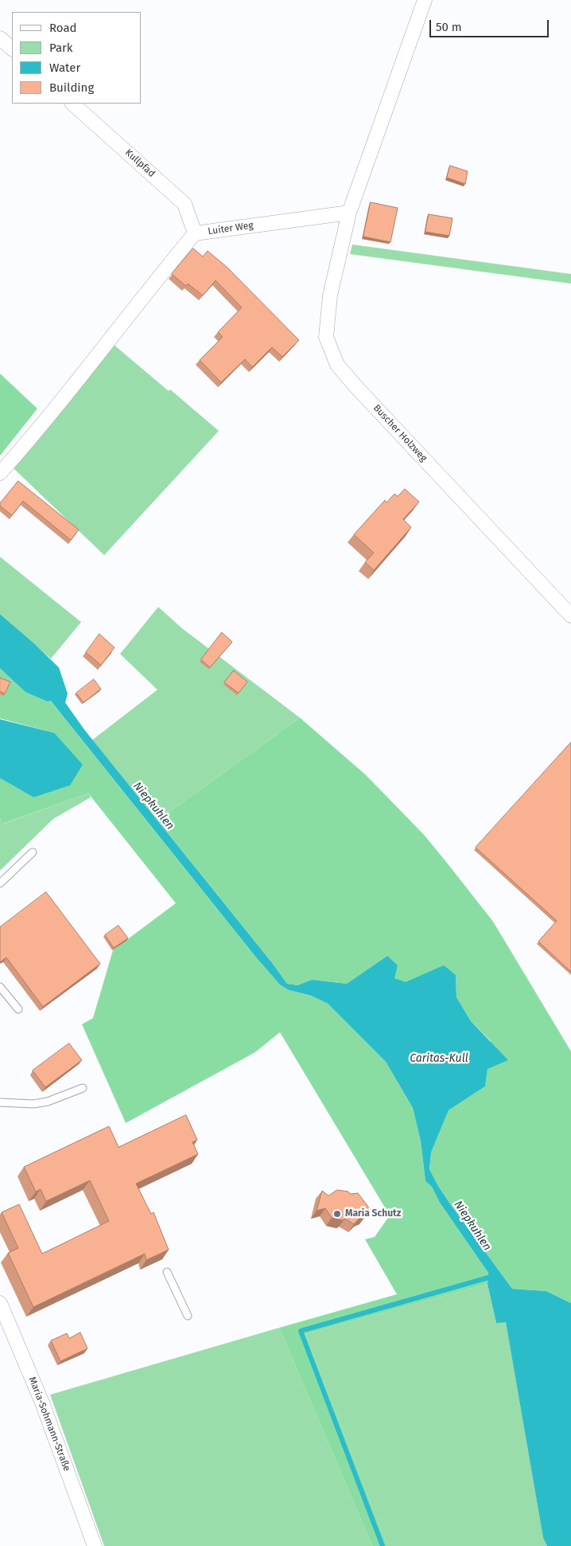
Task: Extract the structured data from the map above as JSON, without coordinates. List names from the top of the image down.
{
  "streets": {
    "street": [
      "Kullpfad",
      "Luiter Weg",
      "Buscher Holzweg",
      "Maria-Sohmann-Straße"
    ]
  },
  "crossings": [
    ["Kullpfad", "Luiter Weg"],
    ["Luiter Weg", "Buscher Holzweg"]
  ],
  "water": ["Niepkuhlen", "Caritas-Kull"],
  "places": ["Maria Schutz"],
  "legend": [
    "Road",
    "Park",
    "Water",
    "Building"
  ],
  "scale_bar": "50 m"
}
